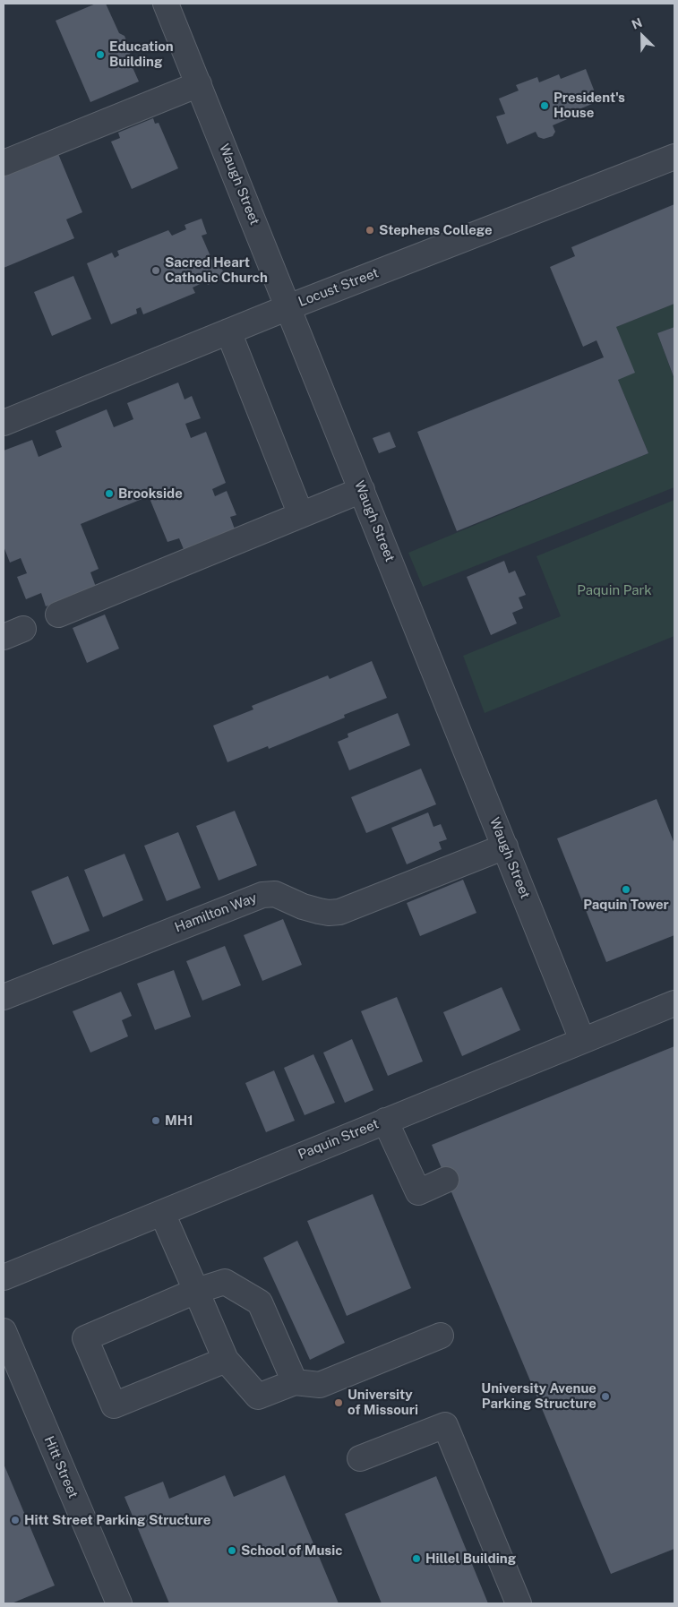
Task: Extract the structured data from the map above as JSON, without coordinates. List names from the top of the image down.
{
  "streets": {
    "street": [
      "Waugh Street",
      "Locust Street",
      "Hamilton Way",
      "Paquin Street",
      "Hitt Street"
    ]
  },
  "crossings": [
    ["Waugh Street", "Locust Street"],
    ["Waugh Street", "Hamilton Way"],
    ["Waugh Street", "Paquin Street"]
  ],
  "parks": ["Paquin Park"],
  "places": [
    "Education Building",
    "President's House",
    "Stephens College",
    "Sacred Heart Catholic Church",
    "Brookside",
    "Paquin Tower",
    "MH1",
    "University Avenue Parking Structure",
    "University of Missouri",
    "Hitt Street Parking Structure",
    "School of Music",
    "Hillel Building"
  ],
  "north": "top left"
}
